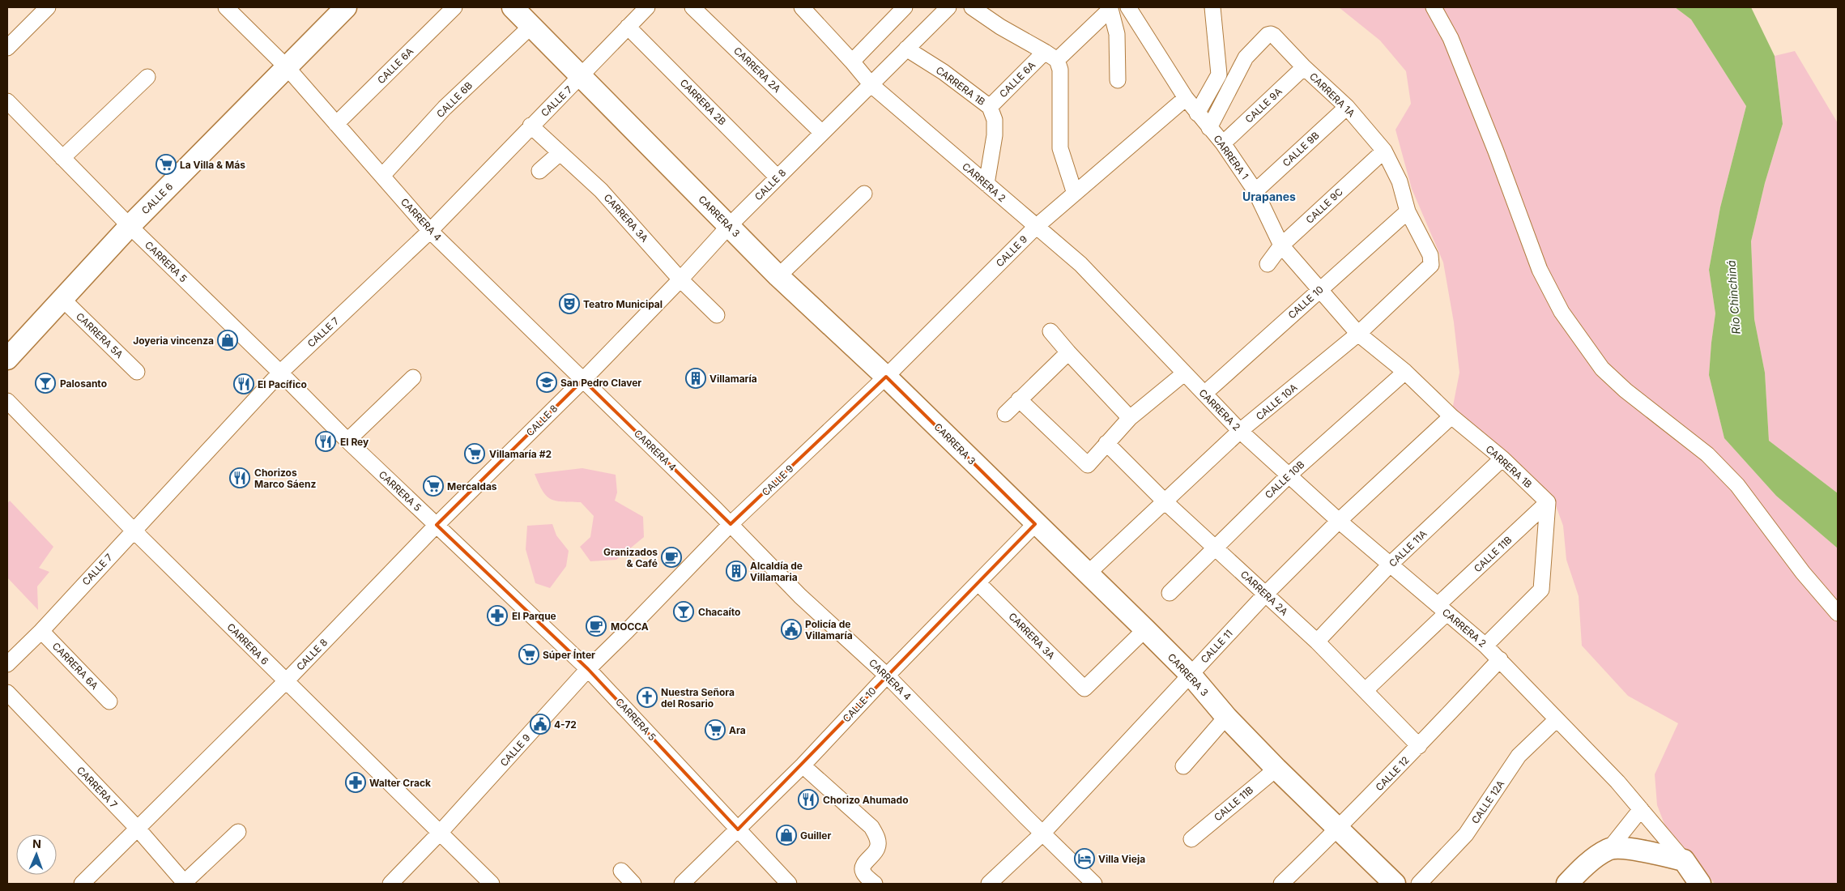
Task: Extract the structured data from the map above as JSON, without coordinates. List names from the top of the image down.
{
  "streets": {
    "main road": ["CARRERA 2", "CALLE 6", "CARRERA 3"],
    "street": [
      "CALLE 6A",
      "CARRERA 2A",
      "CARRERA 1B",
      "CARRERA 1A",
      "CALLE 6B",
      "CALLE 7",
      "CARRERA 2B",
      "CALLE 9A",
      "CALLE 9B",
      "CARRERA 1",
      "CALLE 8",
      "CALLE 9C",
      "CARRERA 3A",
      "CARRERA 4",
      "CALLE 9",
      "CARRERA 5",
      "CALLE 10",
      "CARRERA 5A",
      "CALLE 10A",
      "CALLE 10B",
      "CALLE 11A",
      "CALLE 11B",
      "CARRERA 6",
      "CALLE 11",
      "CARRERA 6A",
      "CALLE 12",
      "CARRERA 7",
      "CALLE 12A"
    ]
  },
  "crossings": [
    ["CALLE 6A", "CARRERA 1B"],
    ["CALLE 6A", "CARRERA 4"],
    ["CARRERA 2A", "CALLE 8"],
    ["CARRERA 2A", "CALLE 10A"],
    ["CARRERA 2A", "CALLE 10B"],
    ["CARRERA 2A", "CALLE 11A"],
    ["CARRERA 2A", "CALLE 11B"],
    ["CARRERA 2A", "CALLE 11"],
    ["CARRERA 2A", "CALLE 12"],
    ["CARRERA 1B", "CARRERA 1"],
    ["CARRERA 1B", "CARRERA 2"],
    ["CARRERA 1B", "CALLE 8"],
    ["CARRERA 1B", "CALLE 10B"],
    ["CARRERA 1B", "CALLE 11A"],
    ["CARRERA 1B", "CALLE 11B"],
    ["CARRERA 1B", "CALLE 11"],
    ["CARRERA 1A", "CALLE 9A"],
    ["CARRERA 1A", "CALLE 9B"],
    ["CARRERA 1A", "CARRERA 1"],
    ["CARRERA 1A", "CALLE 9C"],
    ["CARRERA 1A", "CALLE 10"],
    ["CARRERA 1A", "CALLE 10A"],
    ["CALLE 6B", "CARRERA 3"],
    ["CALLE 6B", "CARRERA 4"],
    ["CALLE 7", "CARRERA 2B"],
    ["CALLE 7", "CARRERA 3"],
    ["CALLE 7", "CARRERA 3A"],
    ["CALLE 7", "CARRERA 4"],
    ["CALLE 7", "CARRERA 5"],
    ["CALLE 7", "CARRERA 6"],
    ["CALLE 7", "CARRERA 6A"],
    ["CARRERA 2B", "CALLE 8"],
    ["CALLE 9A", "CARRERA 1"],
    ["CALLE 9B", "CARRERA 1"],
    ["CARRERA 1", "CALLE 9C"],
    ["CARRERA 1", "CALLE 9"],
    ["CARRERA 1", "CALLE 10"],
    ["CARRERA 1", "CALLE 10A"],
    ["CARRERA 1", "CALLE 10B"],
    ["CARRERA 2", "CALLE 8"],
    ["CARRERA 2", "CALLE 9"],
    ["CARRERA 2", "CALLE 10"],
    ["CARRERA 2", "CALLE 10A"],
    ["CARRERA 2", "CALLE 10B"],
    ["CARRERA 2", "CALLE 11A"],
    ["CARRERA 2", "CALLE 11B"],
    ["CARRERA 2", "CALLE 11"],
    ["CARRERA 2", "CALLE 12"],
    ["CARRERA 2", "CALLE 12A"],
    ["CALLE 8", "CARRERA 3"],
    ["CALLE 8", "CARRERA 3A"],
    ["CALLE 8", "CARRERA 4"],
    ["CALLE 8", "CARRERA 5"],
    ["CALLE 8", "CARRERA 6"],
    ["CALLE 8", "CARRERA 7"],
    ["CALLE 6", "CARRERA 4"],
    ["CALLE 6", "CARRERA 5"],
    ["CALLE 6", "CARRERA 5A"],
    ["CARRERA 3", "CARRERA 3A"],
    ["CARRERA 3", "CALLE 9"],
    ["CARRERA 3", "CALLE 10"],
    ["CARRERA 3", "CALLE 10A"],
    ["CARRERA 3", "CALLE 11B"],
    ["CARRERA 3", "CALLE 11"],
    ["CARRERA 3", "CALLE 12"],
    ["CARRERA 3A", "CALLE 10"],
    ["CARRERA 4", "CALLE 9"],
    ["CARRERA 4", "CALLE 10"],
    ["CARRERA 4", "CALLE 11"],
    ["CALLE 9", "CARRERA 5"],
    ["CALLE 9", "CARRERA 6"],
    ["CARRERA 5", "CALLE 10"]
  ],
  "districts": ["Urapanes"],
  "water": ["Río Chinchiná"],
  "places": {
    "supermarket": [
      "La Villa & Más",
      "Villamaría #2",
      "Mercaldas",
      "Súper Ínter",
      "Ara"
    ],
    "theatre": ["Teatro Municipal"],
    "shop": ["Joyeria vincenza", "Guiller"],
    "building": ["Villamaría", "Alcaldía de Villamaria"],
    "school or university": ["San Pedro Claver"],
    "bar": ["Palosanto", "Chacaíto"],
    "restaurant": [
      "El Pacífico",
      "El Rey",
      "Chorizos Marco Sáenz",
      "Chorizo Ahumado"
    ],
    "cafe": ["Granizados & Café", "MOCCA"],
    "pharmacy": ["El Parque", "Walter Crack"],
    "public building": ["Policía de Villamaría", "4-72"],
    "church": ["Nuestra Señora del Rosario"],
    "hotel": ["Villa Vieja"]
  },
  "north": "top"
}
